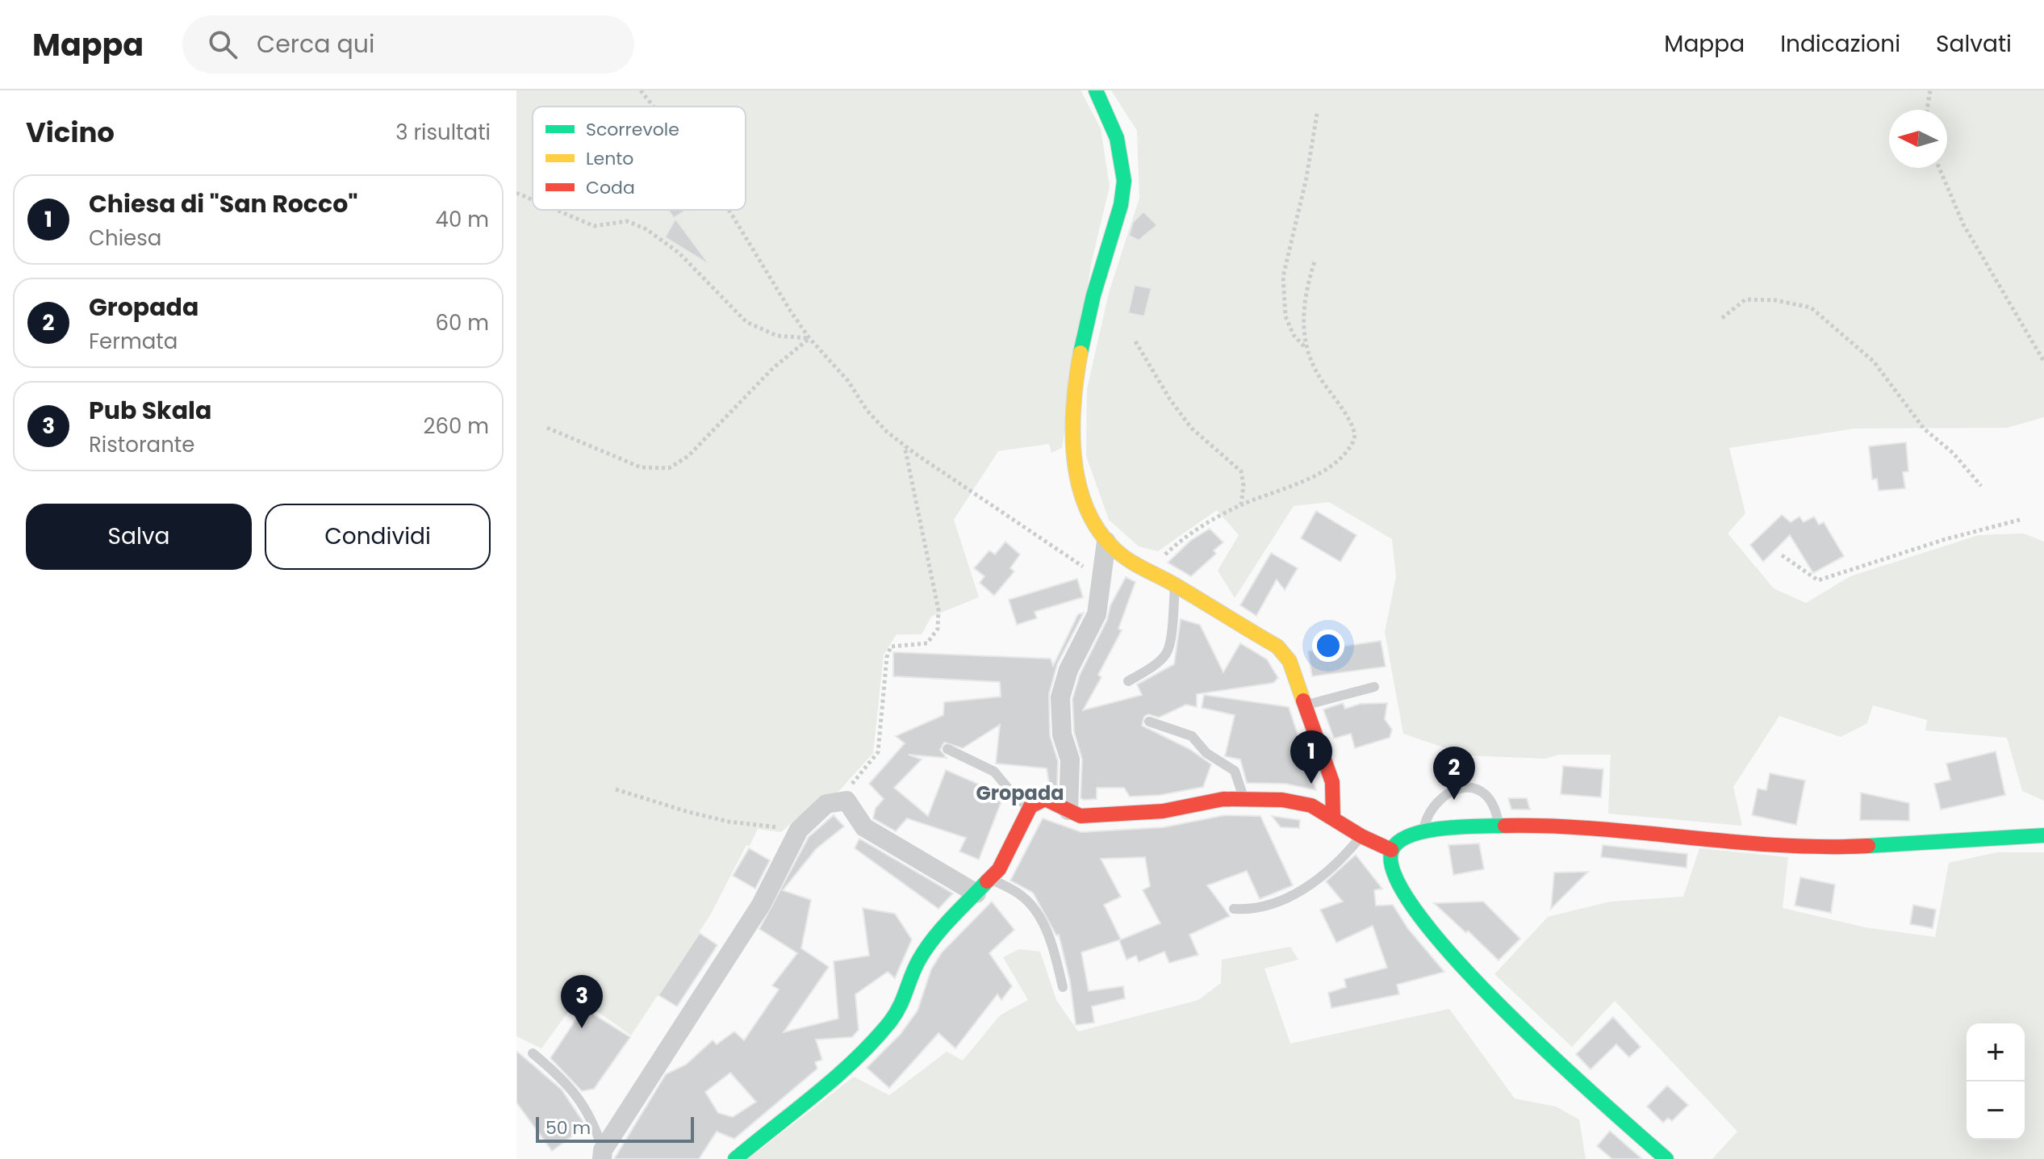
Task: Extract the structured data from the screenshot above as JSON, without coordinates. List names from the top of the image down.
{
  "districts": ["Gropada"],
  "legend": ["Scorrevole", "Lento", "Coda"],
  "scale_bar": "50 m",
  "north": "left",
  "page": {
    "header": "Mappa",
    "search": "Cerca qui",
    "nav": ["Mappa", "Indicazioni", "Salvati"],
    "heading": ["Vicino", "3 risultati"],
    "list": [
      {
        "mark": "1",
        "name": "Chiesa di \"San Rocco\"",
        "note": "Chiesa",
        "value": "40 m"
      },
      {
        "mark": "2",
        "name": "Gropada",
        "note": "Fermata",
        "value": "60 m"
      },
      {
        "mark": "3",
        "name": "Pub Skala",
        "note": "Ristorante",
        "value": "260 m"
      }
    ],
    "buttons": ["Salva", "Condividi"],
    "pins": ["1", "2", "3"],
    "map_buttons": ["+", "−"],
    "scale": "50 m"
  }
}
